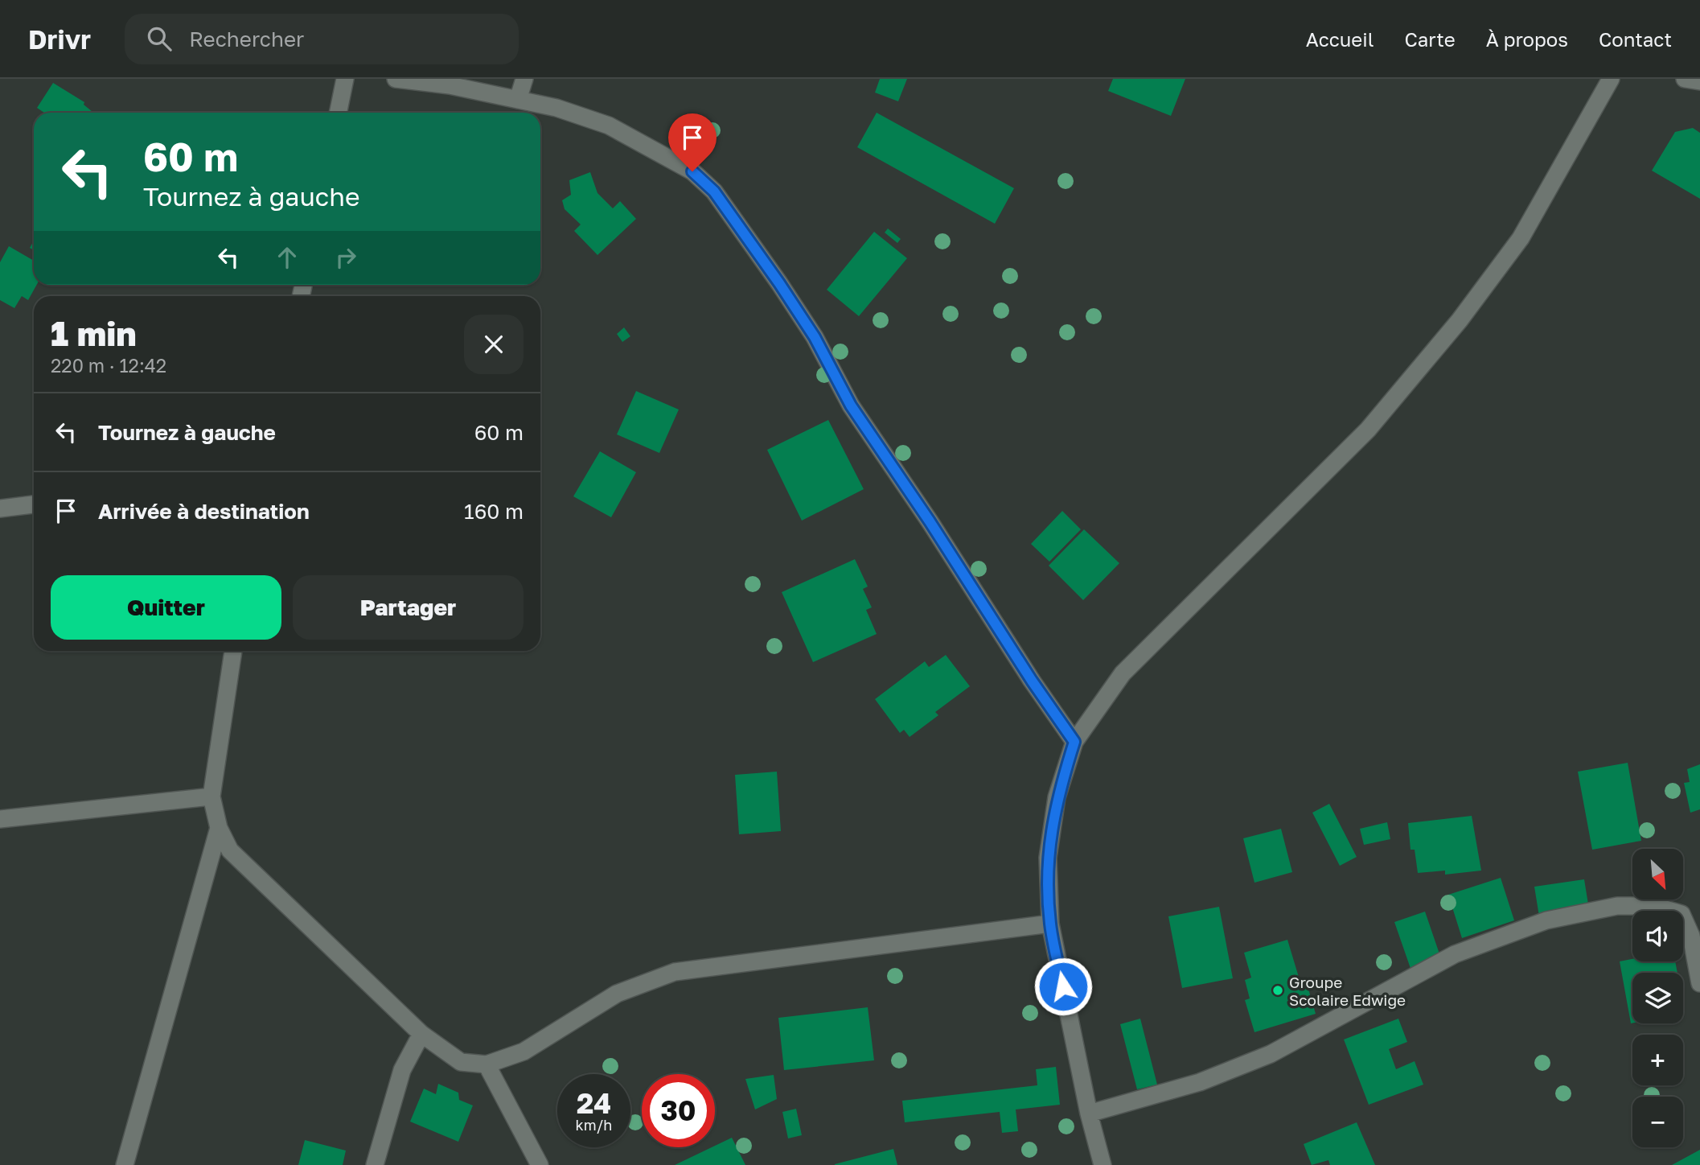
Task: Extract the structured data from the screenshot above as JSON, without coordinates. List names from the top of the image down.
{
  "places": ["Groupe Scolaire Edwige"],
  "north": "bottom right",
  "page": {
    "header": "Drivr",
    "search": "Rechercher",
    "nav": [
      "Accueil",
      "Carte",
      "À propos",
      "Contact"
    ],
    "turn": ["60 m", "Tournez à gauche"],
    "heading": ["1 min", "220 m · 12:42"],
    "list": [
      {
        "name": "Tournez à gauche",
        "value": "60 m"
      },
      {
        "name": "Arrivée à destination",
        "value": "160 m"
      }
    ],
    "buttons": ["Quitter", "Partager"],
    "map_buttons": ["+", "−"],
    "speed": "24 km/h",
    "limit": "30"
  }
}
